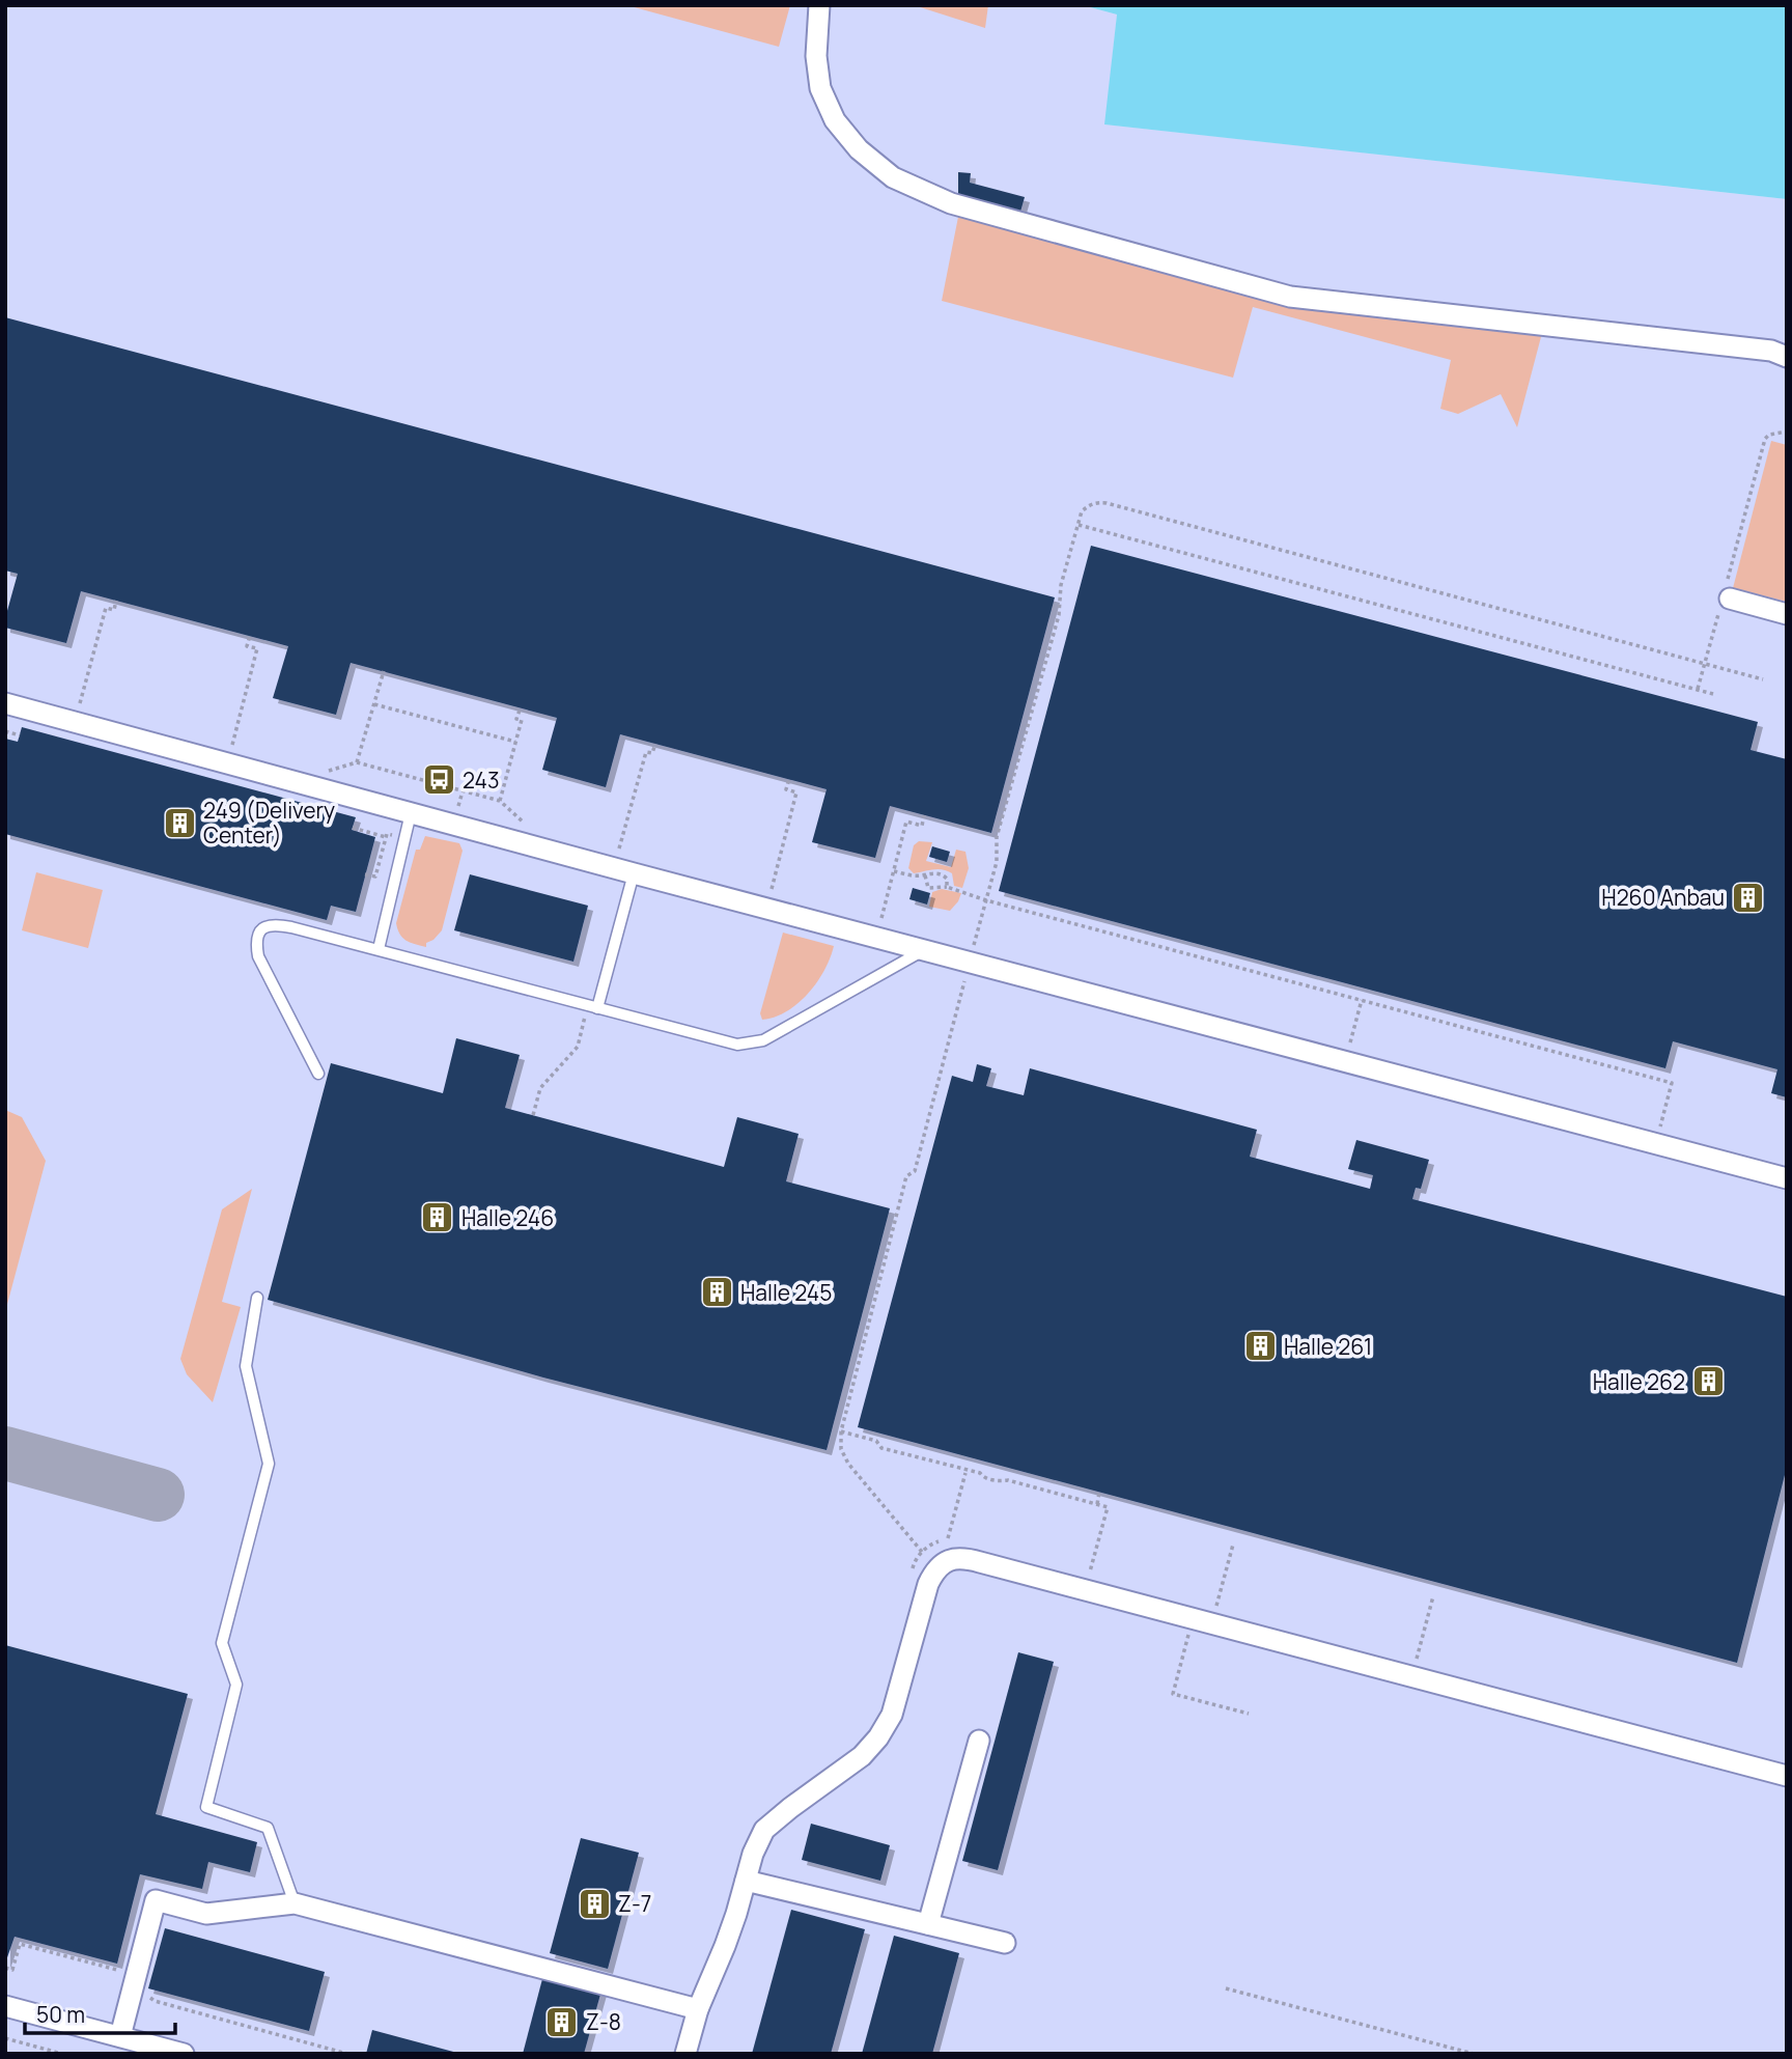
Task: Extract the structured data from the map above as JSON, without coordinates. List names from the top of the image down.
{
  "places": {
    "bus stop": ["243"],
    "building": [
      "249 (Delivery Center)",
      "H260 Anbau",
      "Halle 246",
      "Halle 245",
      "Halle 261",
      "Halle 262",
      "Z-7",
      "Z-8"
    ]
  },
  "scale_bar": "50 m"
}
